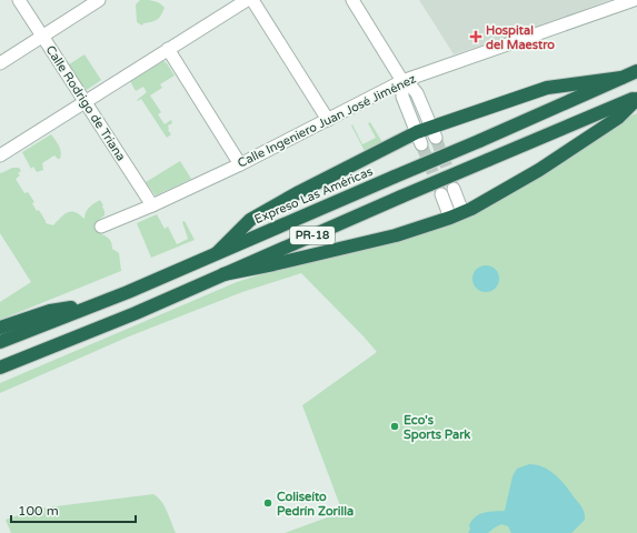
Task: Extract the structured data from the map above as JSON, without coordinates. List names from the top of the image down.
{
  "streets": {
    "highway": ["Expreso Las Américas", "PR-18"],
    "street": ["Calle Rodrigo de Triana", "Calle Ingeniero Juan José Jiménez"]
  },
  "crossings": [
    ["Calle Rodrigo de Triana", "Calle Ingeniero Juan José Jiménez"]
  ],
  "places": {
    "health": ["Hospital del Maestro"],
    "other": ["Eco's Sports Park", "Coliseíto Pedrín Zorilla"]
  },
  "scale_bar": "100 m"
}
